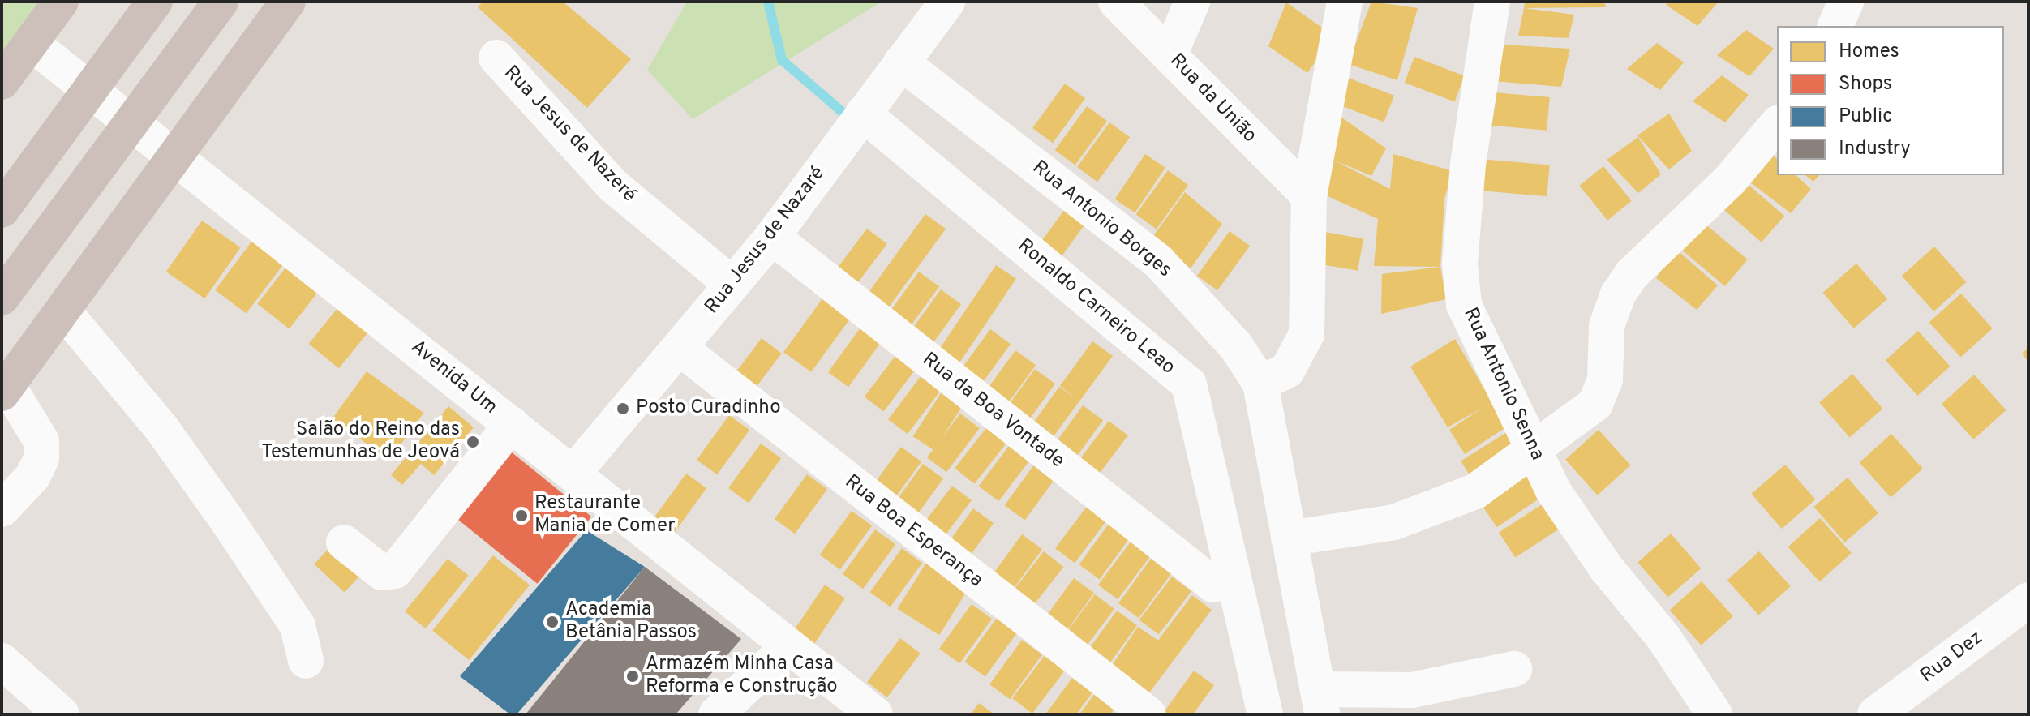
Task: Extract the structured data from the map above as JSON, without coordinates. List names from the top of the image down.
{
  "streets": {
    "street": [
      "Rua da União",
      "Rua Jesus de Nazeré",
      "Rua Antonio Borges",
      "Rua Jesus de Nazaré",
      "Ronaldo Carneiro Leao",
      "Avenida Um",
      "Rua Antonio Senna",
      "Rua da Boa Vontade",
      "Rua Boa Esperança",
      "Rua Dez"
    ]
  },
  "crossings": [
    ["Rua Jesus de Nazeré", "Rua Jesus de Nazaré"],
    ["Rua Antonio Borges", "Rua Jesus de Nazaré"],
    ["Rua Jesus de Nazaré", "Ronaldo Carneiro Leao"],
    ["Rua Jesus de Nazaré", "Avenida Um"],
    ["Rua Jesus de Nazaré", "Rua da Boa Vontade"],
    ["Rua Jesus de Nazaré", "Rua Boa Esperança"]
  ],
  "places": [
    "Posto Curadinho",
    "Salão do Reino das Testemunhas de Jeová",
    "Restaurante Mania de Comer",
    "Academia Betânia Passos",
    "Armazém Minha Casa Reforma e Construção"
  ],
  "legend": [
    "Homes",
    "Shops",
    "Public",
    "Industry"
  ]
}
